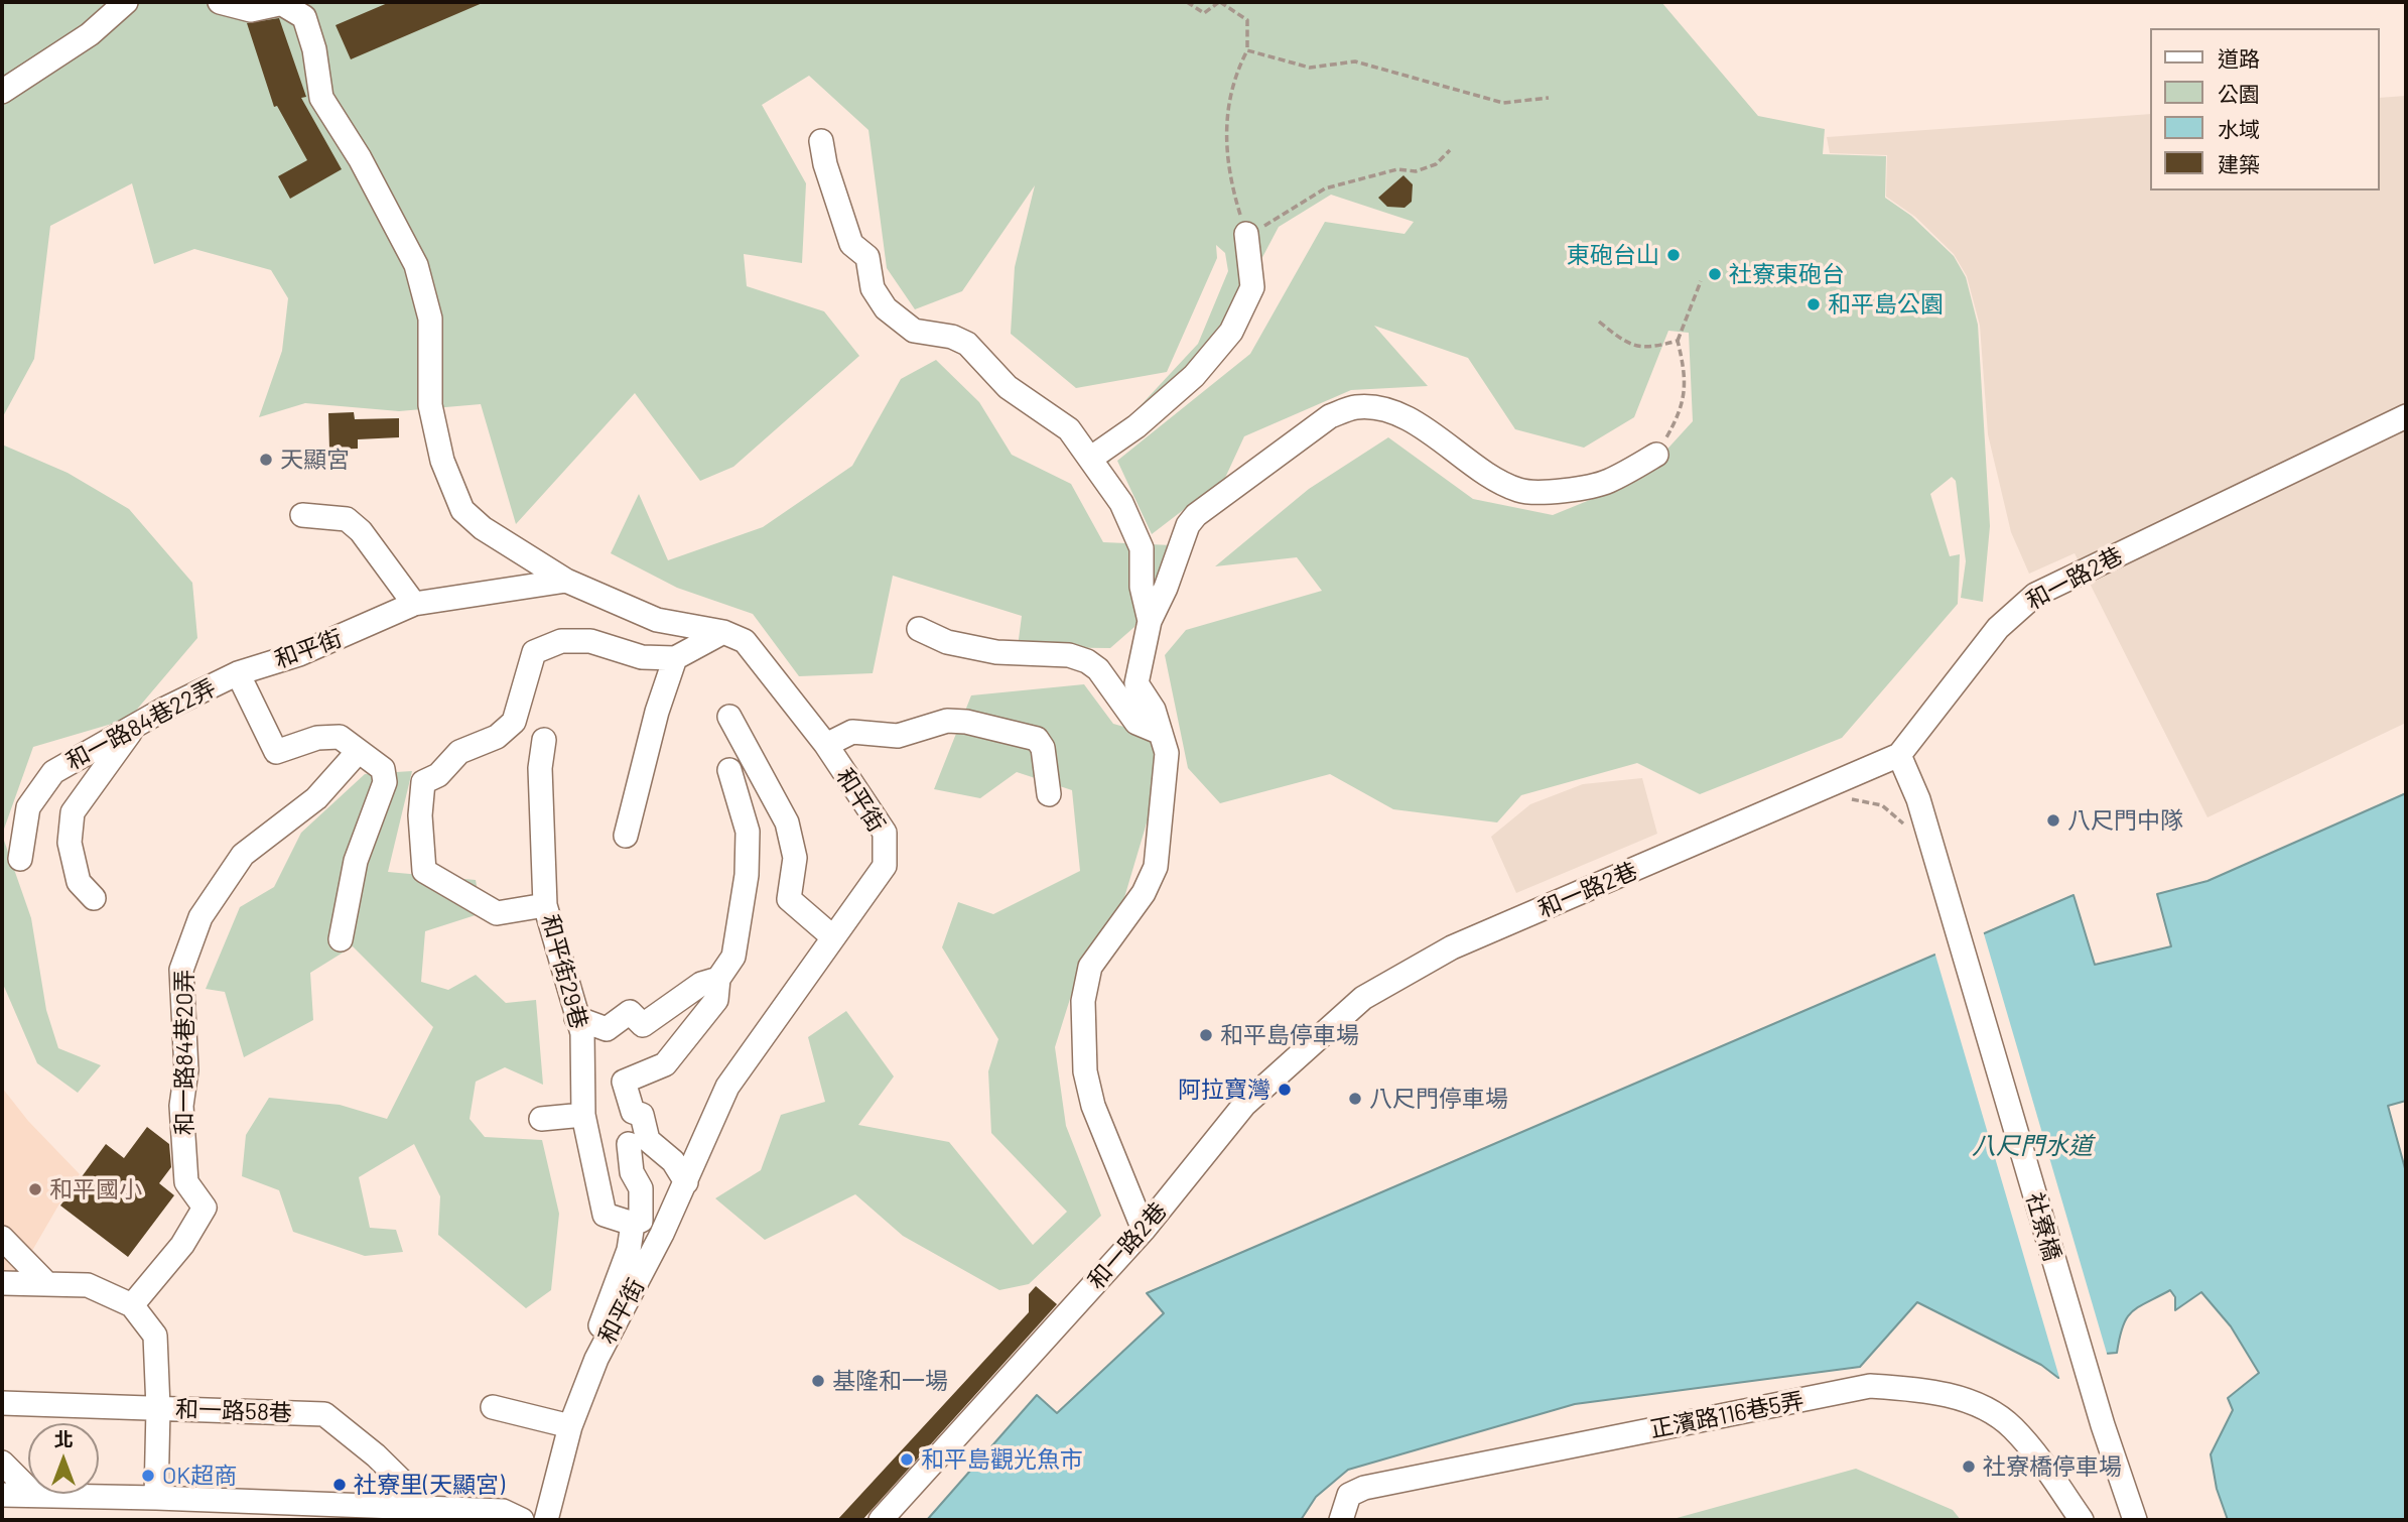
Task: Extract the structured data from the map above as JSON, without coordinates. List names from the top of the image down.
{
  "streets": {
    "street": [
      "和一路2巷",
      "和平街",
      "和一路84巷22弄",
      "和平街29巷",
      "和一路84巷20弄",
      "社寮橋",
      "和一路58巷",
      "正濱路116巷5弄"
    ]
  },
  "crossings": [
    ["和一路2巷", "社寮橋"],
    ["和平街", "和一路84巷22弄"]
  ],
  "water": ["八尺門水道"],
  "places": [
    "東砲台山",
    "社寮東砲台",
    "和平島公園",
    "天顯宮",
    "八尺門中隊",
    "和平島停車場",
    "阿拉寶灣",
    "八尺門停車場",
    "和平國小",
    "基隆和一場",
    "和平島觀光魚市",
    "社寮橋停車場",
    "OK超商",
    "社寮里(天顯宮)"
  ],
  "legend": [
    "道路",
    "公園",
    "水域",
    "建築"
  ],
  "north": "top"
}
